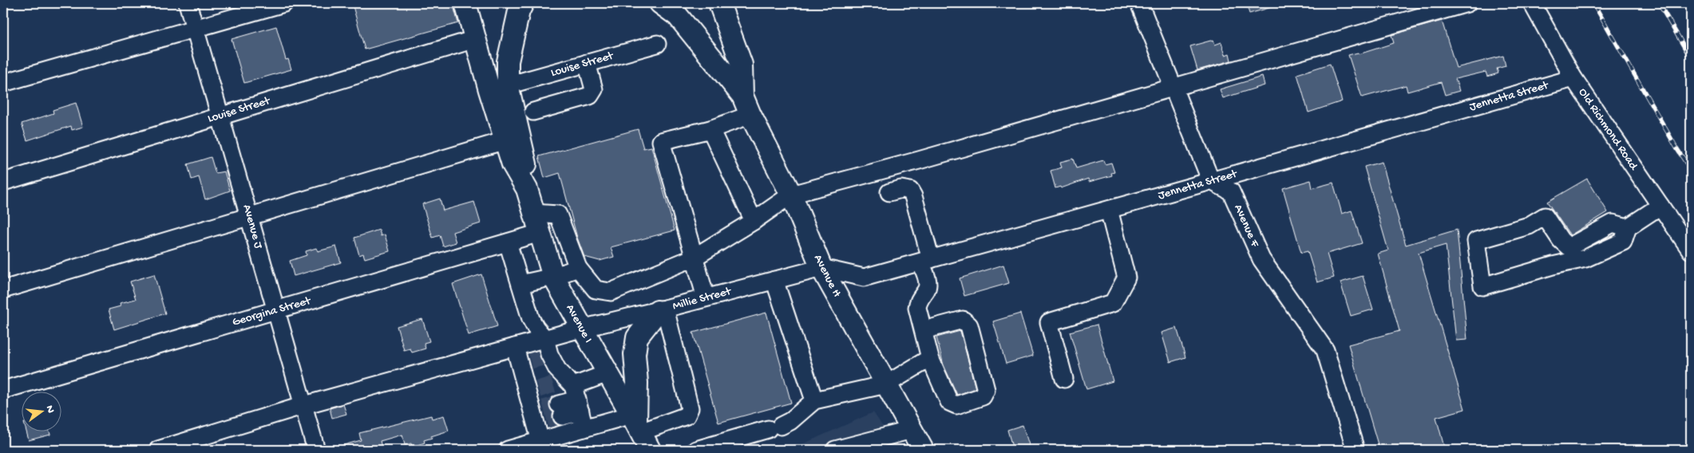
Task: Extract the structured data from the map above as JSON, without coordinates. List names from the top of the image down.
{
  "streets": {
    "main road": ["Avenue H", "Avenue I"],
    "street": [
      "Louise Street",
      "Jennetta Street",
      "Old Richmond Road",
      "Avenue F",
      "Avenue J",
      "Millie Street",
      "Georgina Street"
    ]
  },
  "crossings": [
    ["Louise Street", "Avenue J"],
    ["Louise Street", "Avenue I"],
    ["Jennetta Street", "Old Richmond Road"],
    ["Jennetta Street", "Avenue F"],
    ["Jennetta Street", "Avenue H"],
    ["Jennetta Street", "Millie Street"],
    ["Avenue J", "Millie Street"],
    ["Avenue J", "Georgina Street"],
    ["Avenue H", "Millie Street"],
    ["Millie Street", "Avenue I"],
    ["Georgina Street", "Avenue I"]
  ],
  "north": "right"
}
